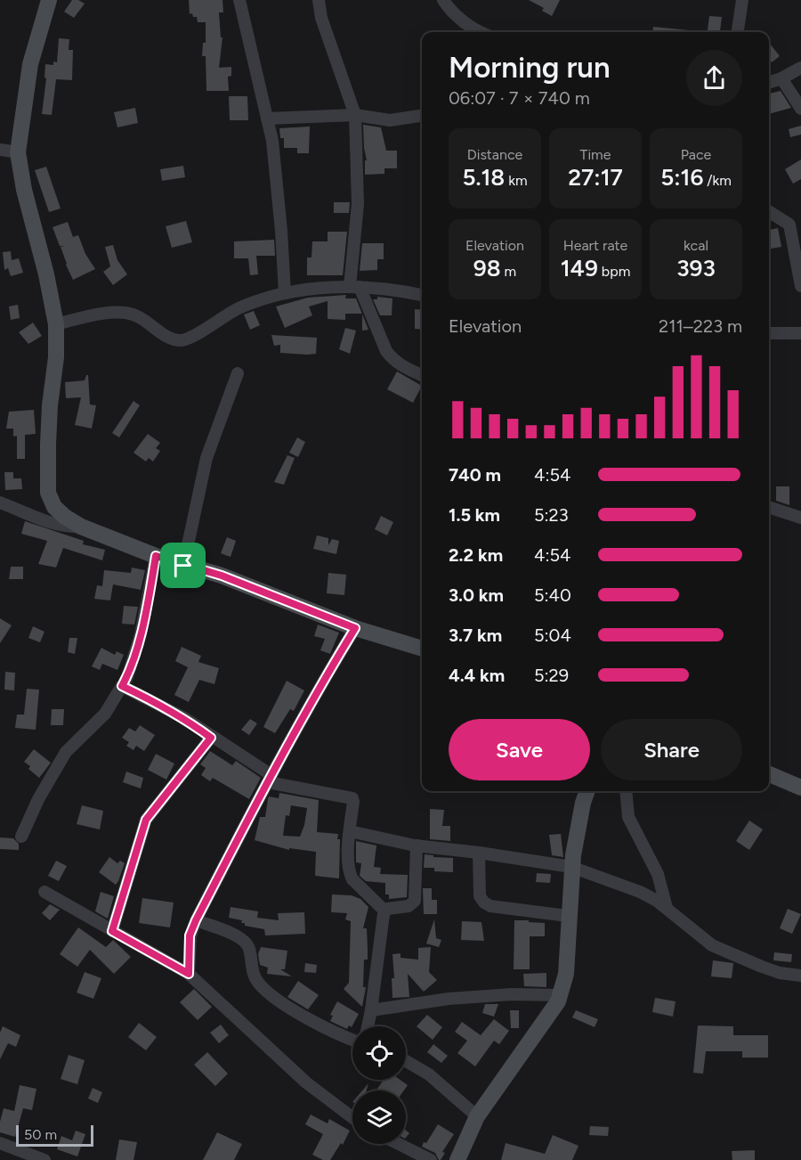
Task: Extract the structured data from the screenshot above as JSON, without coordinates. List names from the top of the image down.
{
  "scale_bar": "50 m",
  "page": {
    "heading": ["Morning run", "06:07 · 7 × 740 m"],
    "stats": [
      ["Distance", "5.18 km"],
      ["Time", "27:17"],
      ["Pace", "5:16 /km"],
      ["Elevation", "98 m"],
      ["Heart rate", "149 bpm"],
      ["kcal", "393"]
    ],
    "chart": ["Elevation", "211–223 m"],
    "list": [
      {
        "name": "740 m",
        "note": "4:54"
      },
      {
        "name": "1.5 km",
        "note": "5:23"
      },
      {
        "name": "2.2 km",
        "note": "4:54"
      },
      {
        "name": "3.0 km",
        "note": "5:40"
      },
      {
        "name": "3.7 km",
        "note": "5:04"
      },
      {
        "name": "4.4 km",
        "note": "5:29"
      }
    ],
    "buttons": ["Save", "Share"],
    "scale": "50 m"
  }
}
